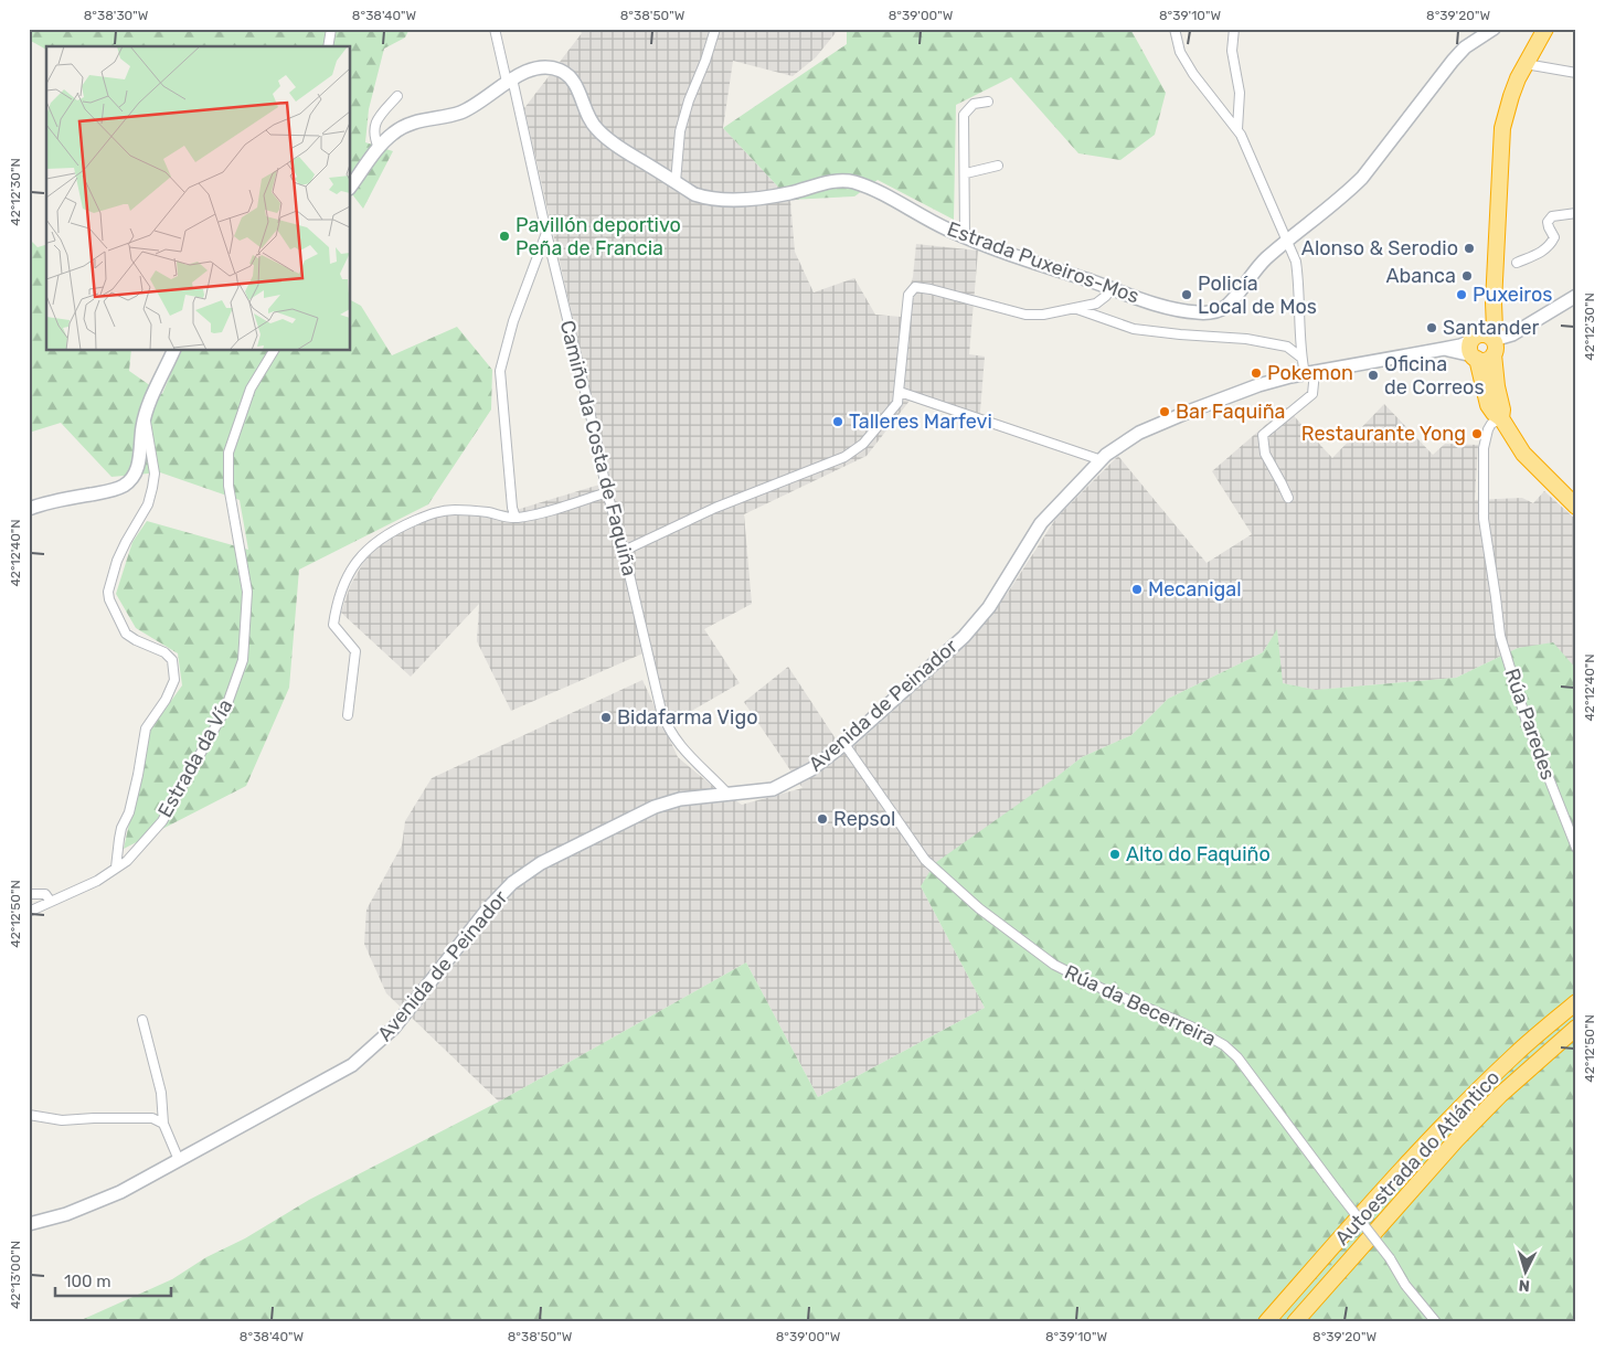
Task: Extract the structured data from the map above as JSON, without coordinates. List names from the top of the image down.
{
  "streets": {
    "highway": ["Autoestrada do Atlántico"],
    "street": [
      "Estrada Puxeiros-Mos",
      "Camiño da Costa de Faquiña",
      "Avenida de Peinador",
      "Rúa Paredes",
      "Estrada da Vía",
      "Rúa da Becerreira"
    ]
  },
  "crossings": [
    ["Estrada Puxeiros-Mos", "Camiño da Costa de Faquiña"],
    ["Camiño da Costa de Faquiña", "Avenida de Peinador"],
    ["Avenida de Peinador", "Rúa da Becerreira"]
  ],
  "places": [
    "Pavillón deportivo Peña de Francia",
    "Alonso & Serodio",
    "Abanca",
    "Policía Local de Mos",
    "Puxeiros",
    "Santander",
    "Pokemon",
    "Oficina de Correos",
    "Bar Faquiña",
    "Talleres Marfevi",
    "Restaurante Yong",
    "Mecanigal",
    "Bidafarma Vigo",
    "Repsol",
    "Alto do Faquiño"
  ],
  "scale_bar": "100 m",
  "north": "bottom",
  "coordinates": [
    "8°38'30\"W",
    "8°38'40\"W",
    "8°38'50\"W",
    "8°39'00\"W",
    "8°39'10\"W",
    "8°39'20\"W",
    "42°12'30\"N",
    "42°12'40\"N",
    "42°12'50\"N",
    "42°13'00\"N"
  ]
}
